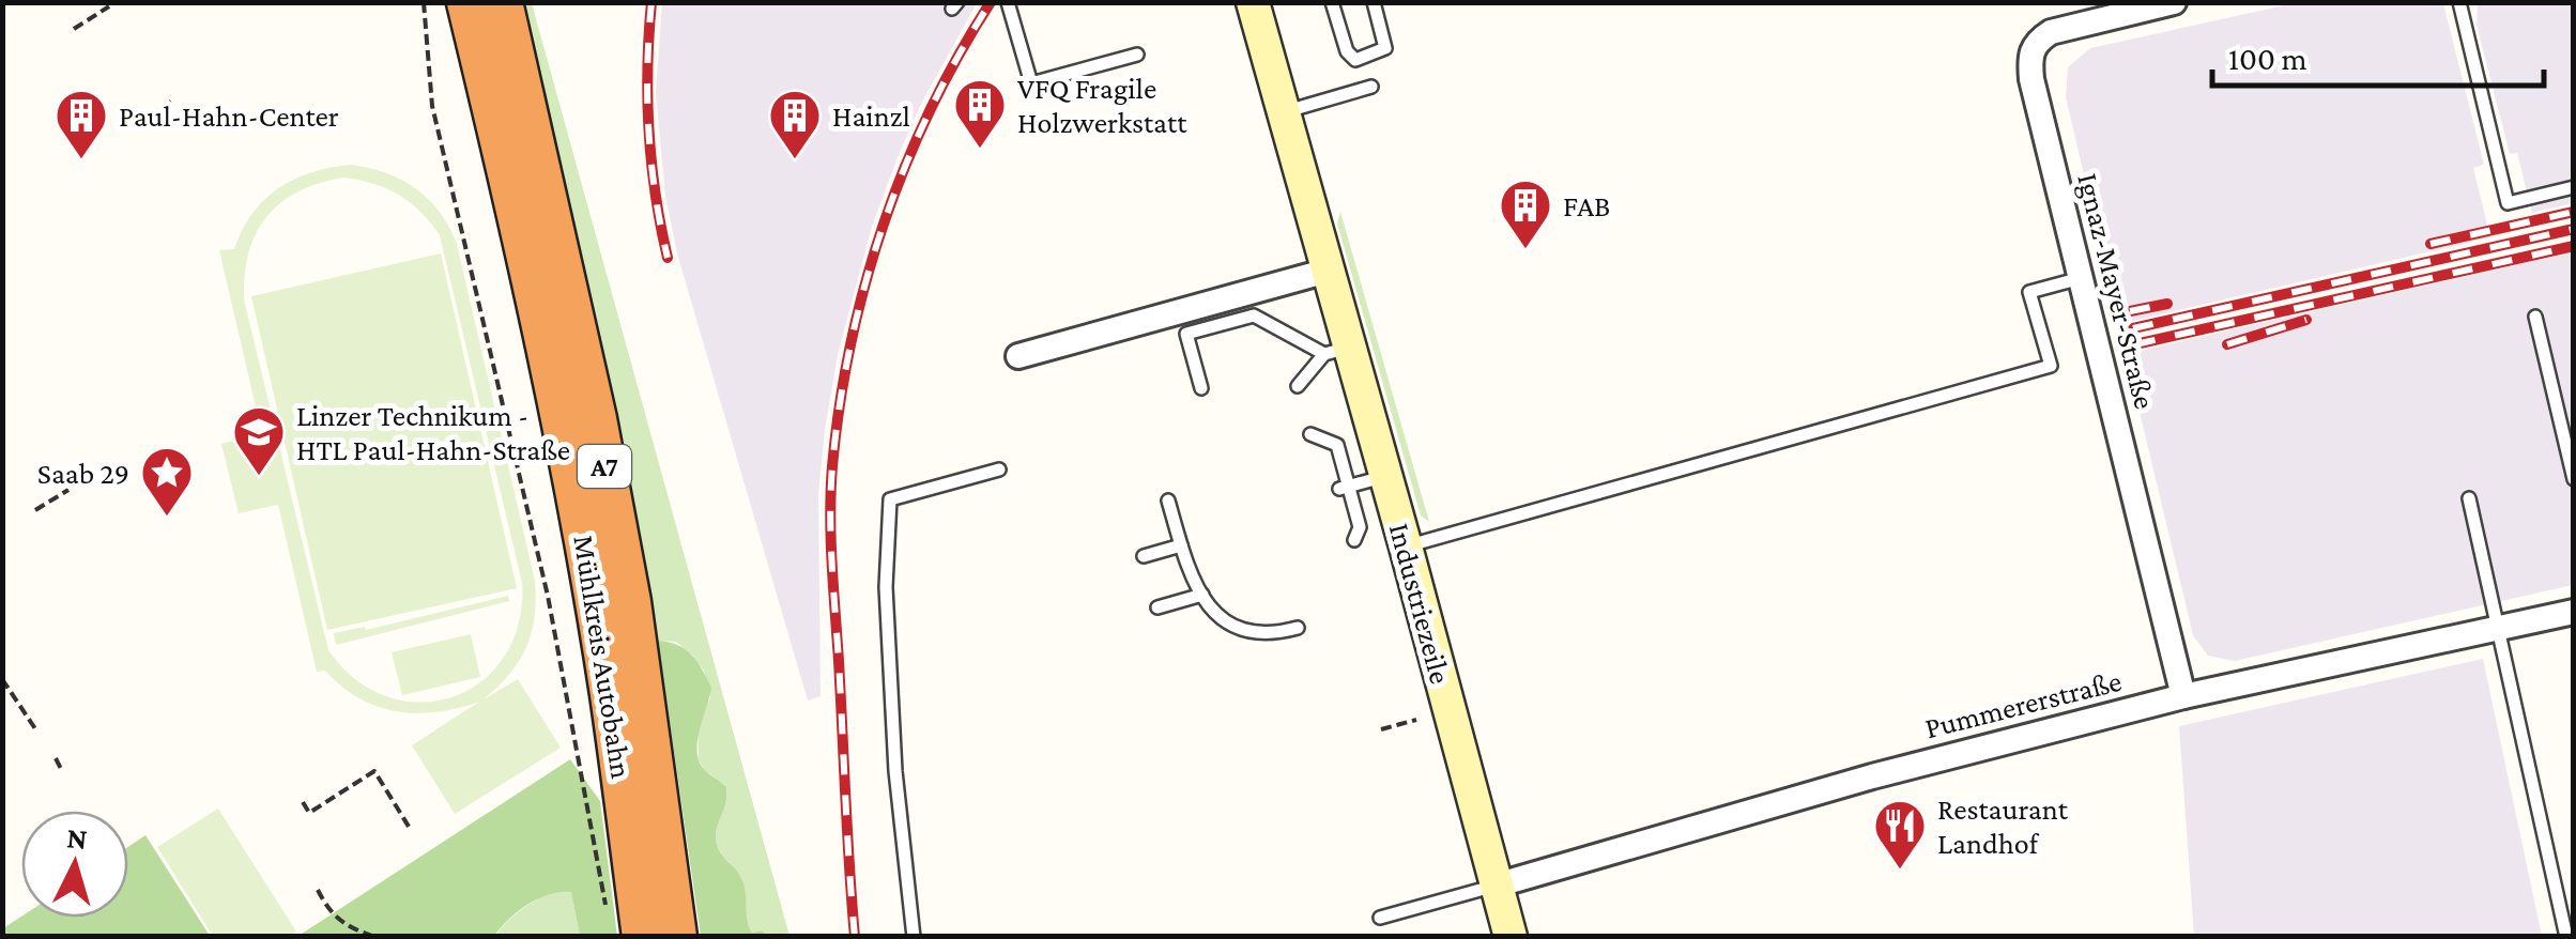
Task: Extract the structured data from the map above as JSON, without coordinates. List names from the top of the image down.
{
  "streets": {
    "highway": ["A7", "Mühlkreis Autobahn"],
    "main road": ["Industriezeile"],
    "street": ["Ignaz-Mayer-Straße", "Pummererstraße"]
  },
  "crossings": [
    ["Ignaz-Mayer-Straße", "Pummererstraße"],
    ["Industriezeile", "Pummererstraße"]
  ],
  "places": {
    "building": [
      "VFQ Fragile Holzwerkstatt",
      "Paul-Hahn-Center",
      "Hainzl",
      "FAB"
    ],
    "school or university": ["Linzer Technikum - HTL Paul-Hahn-Straße"],
    "place": ["Saab 29"],
    "restaurant": ["Restaurant Landhof"]
  },
  "scale_bar": "100 m",
  "north": "top"
}
